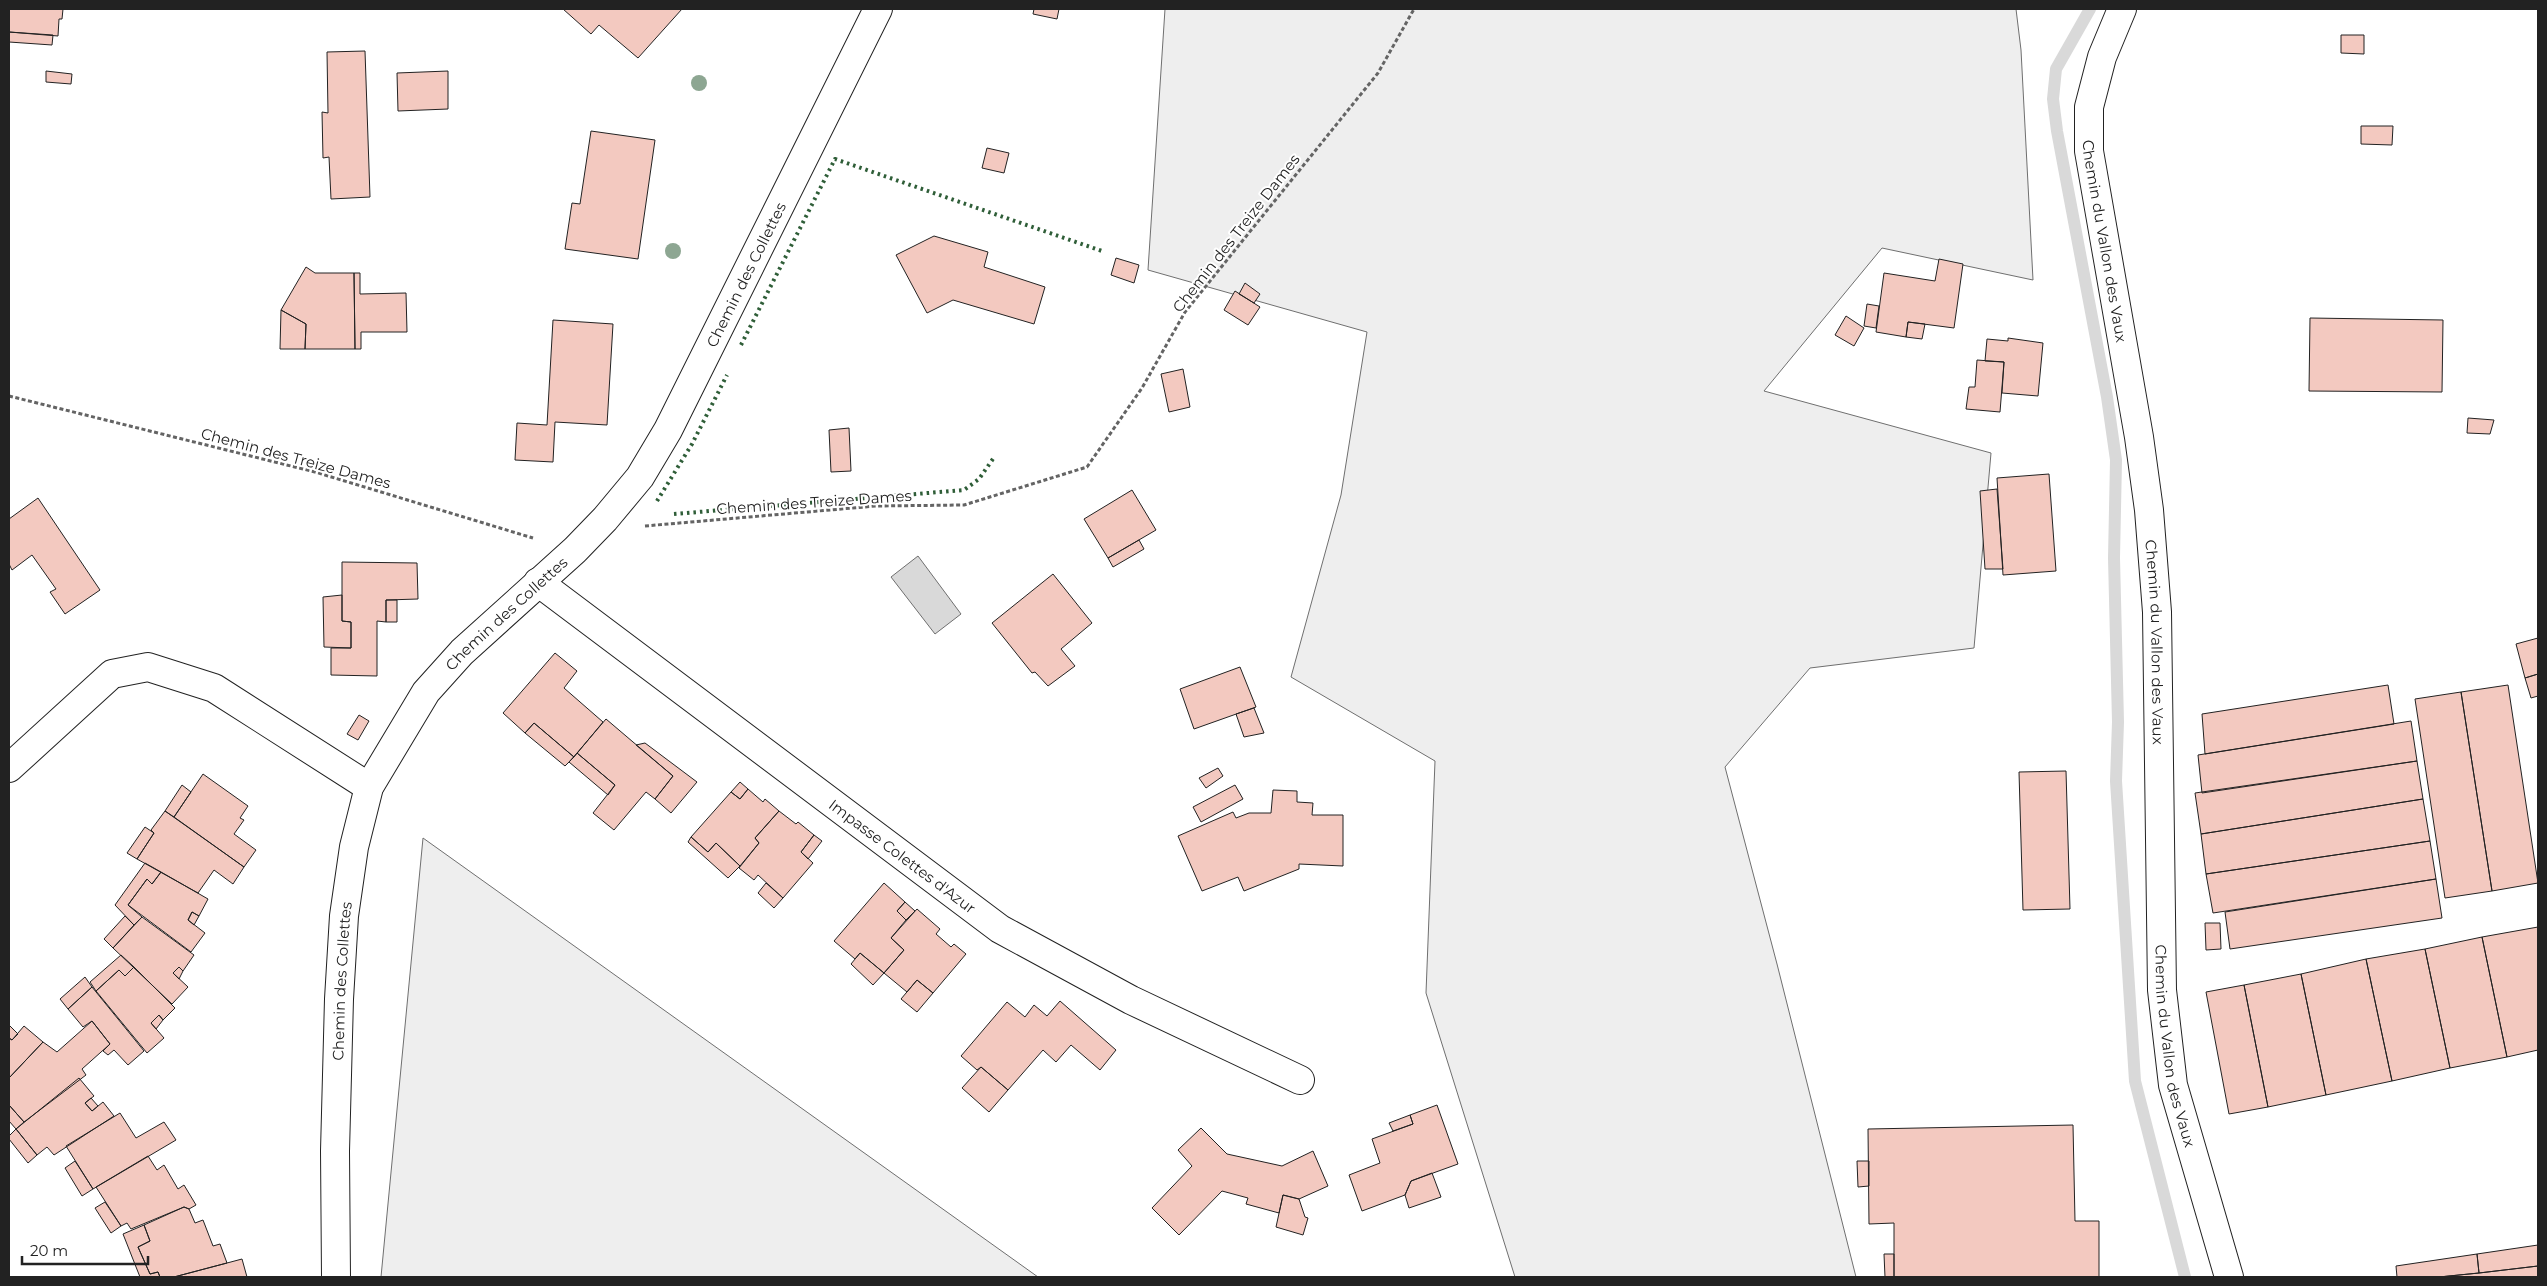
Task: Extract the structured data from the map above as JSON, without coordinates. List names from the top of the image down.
{
  "streets": {
    "street": ["Chemin du Vallon des Vaux", "Chemin des Collettes", "Impasse Colettes d'Azur"],
    "path": ["Chemin des Treize Dames"]
  },
  "crossings": [
    ["Chemin des Treize Dames", "Chemin des Collettes"],
    ["Chemin des Collettes", "Impasse Colettes d'Azur"]
  ],
  "scale_bar": "20 m"
}
